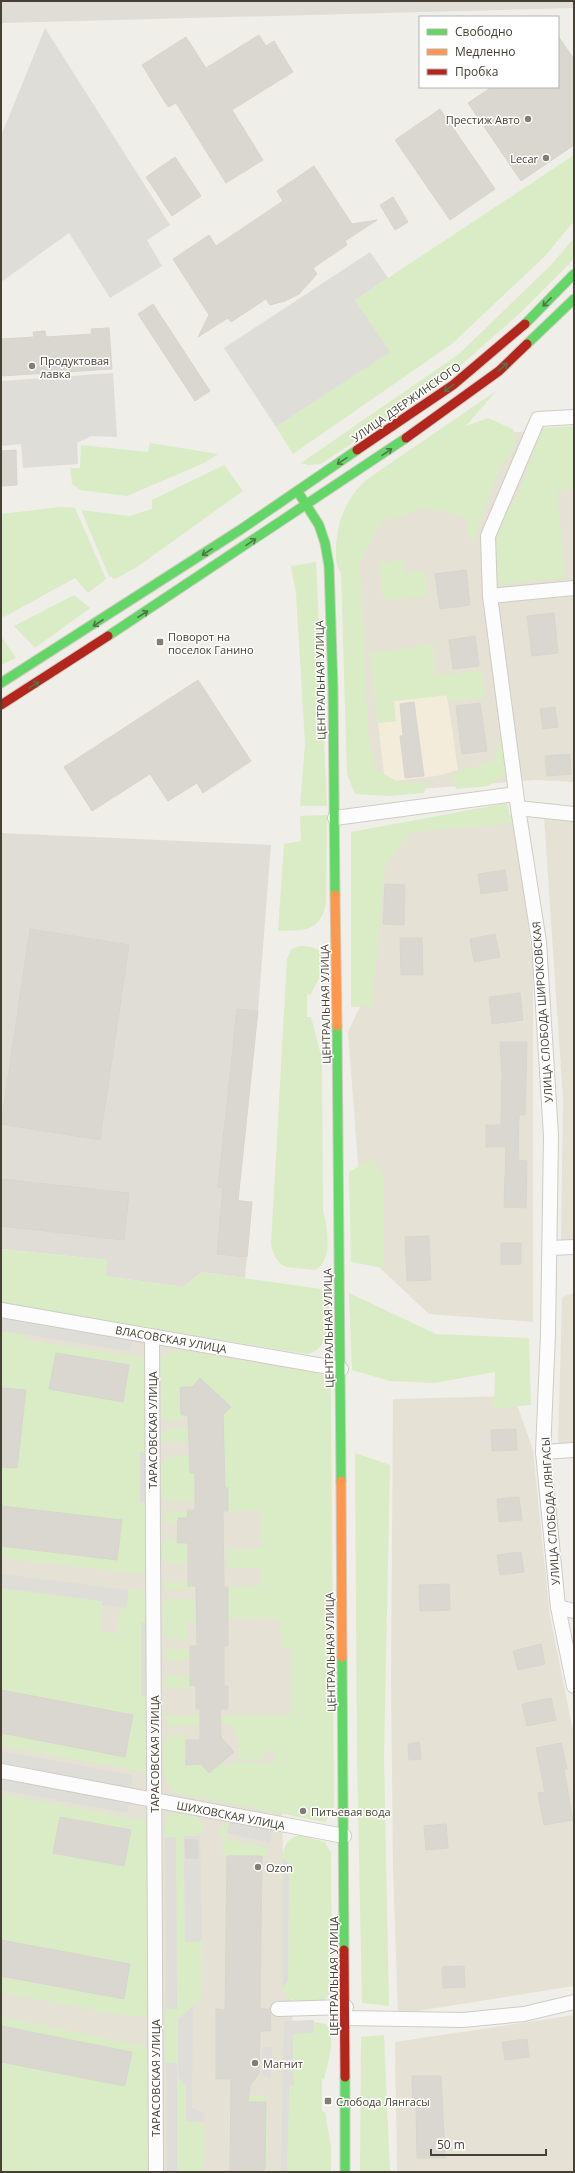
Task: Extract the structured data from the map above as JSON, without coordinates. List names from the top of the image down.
{
  "streets": {
    "main road": ["УЛИЦА ДЗЕРЖИНСКОГО", "ЦЕНТРАЛЬНАЯ УЛИЦА"],
    "street": [
      "УЛИЦА СЛОБОДА ШИРОКОВСКАЯ",
      "ВЛАСОВСКАЯ УЛИЦА",
      "ТАРАСОВСКАЯ УЛИЦА",
      "УЛИЦА СЛОБОДА ЛЯНГАСЫ",
      "ШИХОВСКАЯ УЛИЦА"
    ]
  },
  "crossings": [
    ["УЛИЦА ДЗЕРЖИНСКОГО", "ЦЕНТРАЛЬНАЯ УЛИЦА"],
    ["ЦЕНТРАЛЬНАЯ УЛИЦА", "ВЛАСОВСКАЯ УЛИЦА"],
    ["ЦЕНТРАЛЬНАЯ УЛИЦА", "ШИХОВСКАЯ УЛИЦА"],
    ["УЛИЦА СЛОБОДА ШИРОКОВСКАЯ", "УЛИЦА СЛОБОДА ЛЯНГАСЫ"],
    ["ВЛАСОВСКАЯ УЛИЦА", "ТАРАСОВСКАЯ УЛИЦА"],
    ["ТАРАСОВСКАЯ УЛИЦА", "ШИХОВСКАЯ УЛИЦА"]
  ],
  "places": {
    "other": [
      "Престиж Авто",
      "Lecar",
      "Продуктовая лавка",
      "Питьевая вода",
      "Ozon",
      "Магнит"
    ],
    "transit": ["Поворот на поселок Ганино", "Слобода Лянгасы"]
  },
  "legend": ["Свободно", "Медленно", "Пробка"],
  "scale_bar": "50 m"
}
